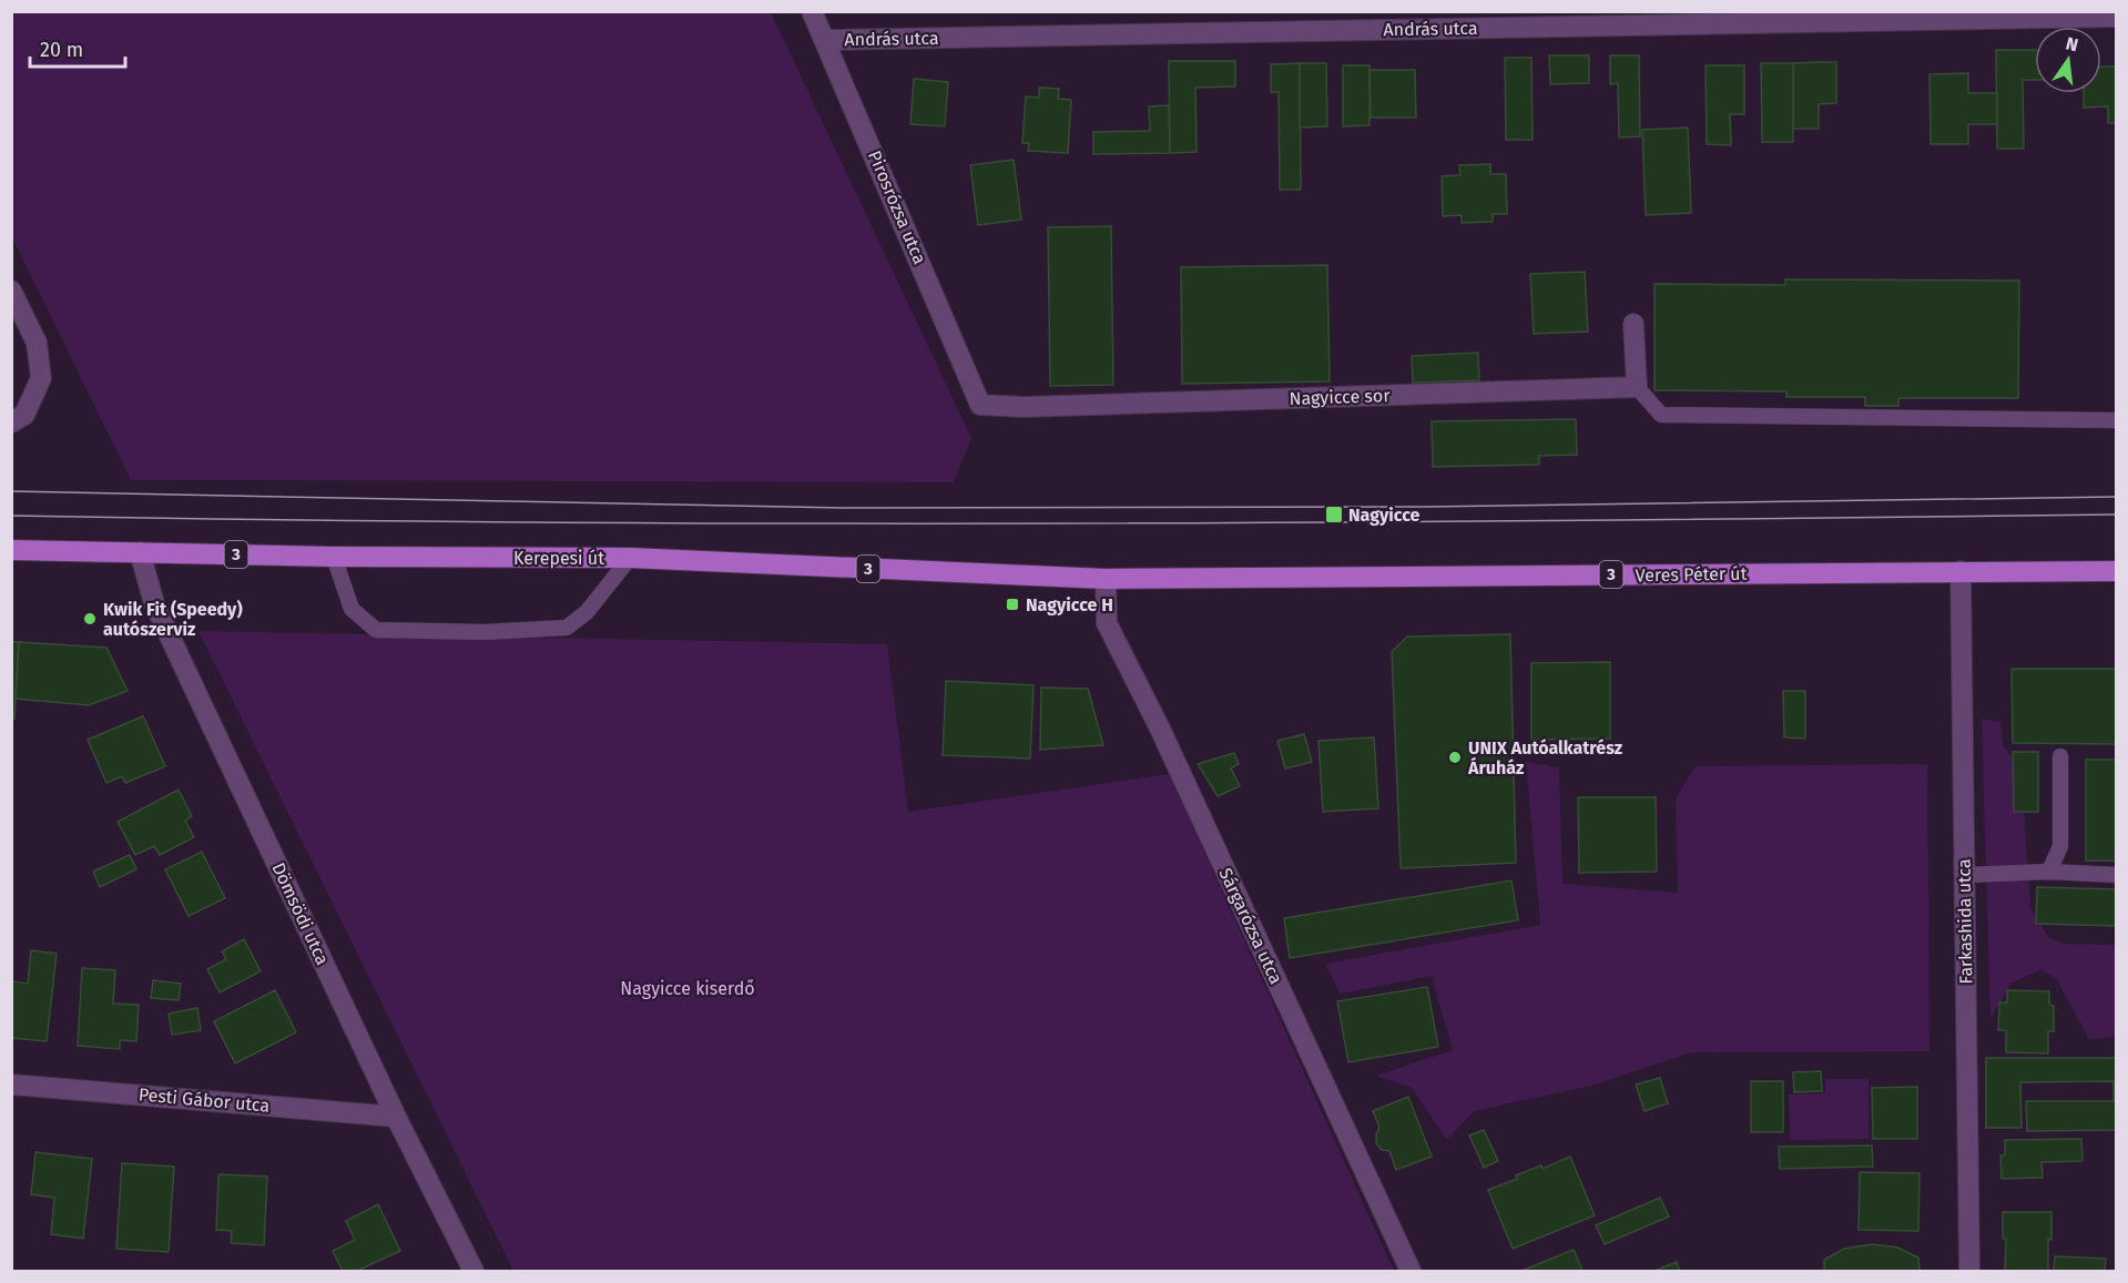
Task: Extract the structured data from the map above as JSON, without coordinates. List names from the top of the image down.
{
  "streets": {
    "main road": ["3", "Kerepesi út", "Veres Péter út"],
    "street": [
      "András utca",
      "Pirosrózsa utca",
      "Nagyicce sor",
      "Dömsödi utca",
      "Farkashida utca",
      "Sárgarózsa utca",
      "Pesti Gábor utca"
    ]
  },
  "crossings": [
    ["András utca", "Pirosrózsa utca"],
    ["Pirosrózsa utca", "Nagyicce sor"],
    ["Kerepesi út", "Veres Péter út"],
    ["Kerepesi út", "Dömsödi utca"],
    ["Kerepesi út", "Sárgarózsa utca"],
    ["Veres Péter út", "Farkashida utca"],
    ["Veres Péter út", "Sárgarózsa utca"],
    ["Dömsödi utca", "Pesti Gábor utca"]
  ],
  "parks": ["Nagyicce kiserdő"],
  "places": {
    "transit": ["Nagyicce", "Nagyicce H"],
    "other": ["Kwik Fit (Speedy) autószerviz", "UNIX Autóalkatrész Áruház"]
  },
  "scale_bar": "20 m",
  "north": "top"
}
